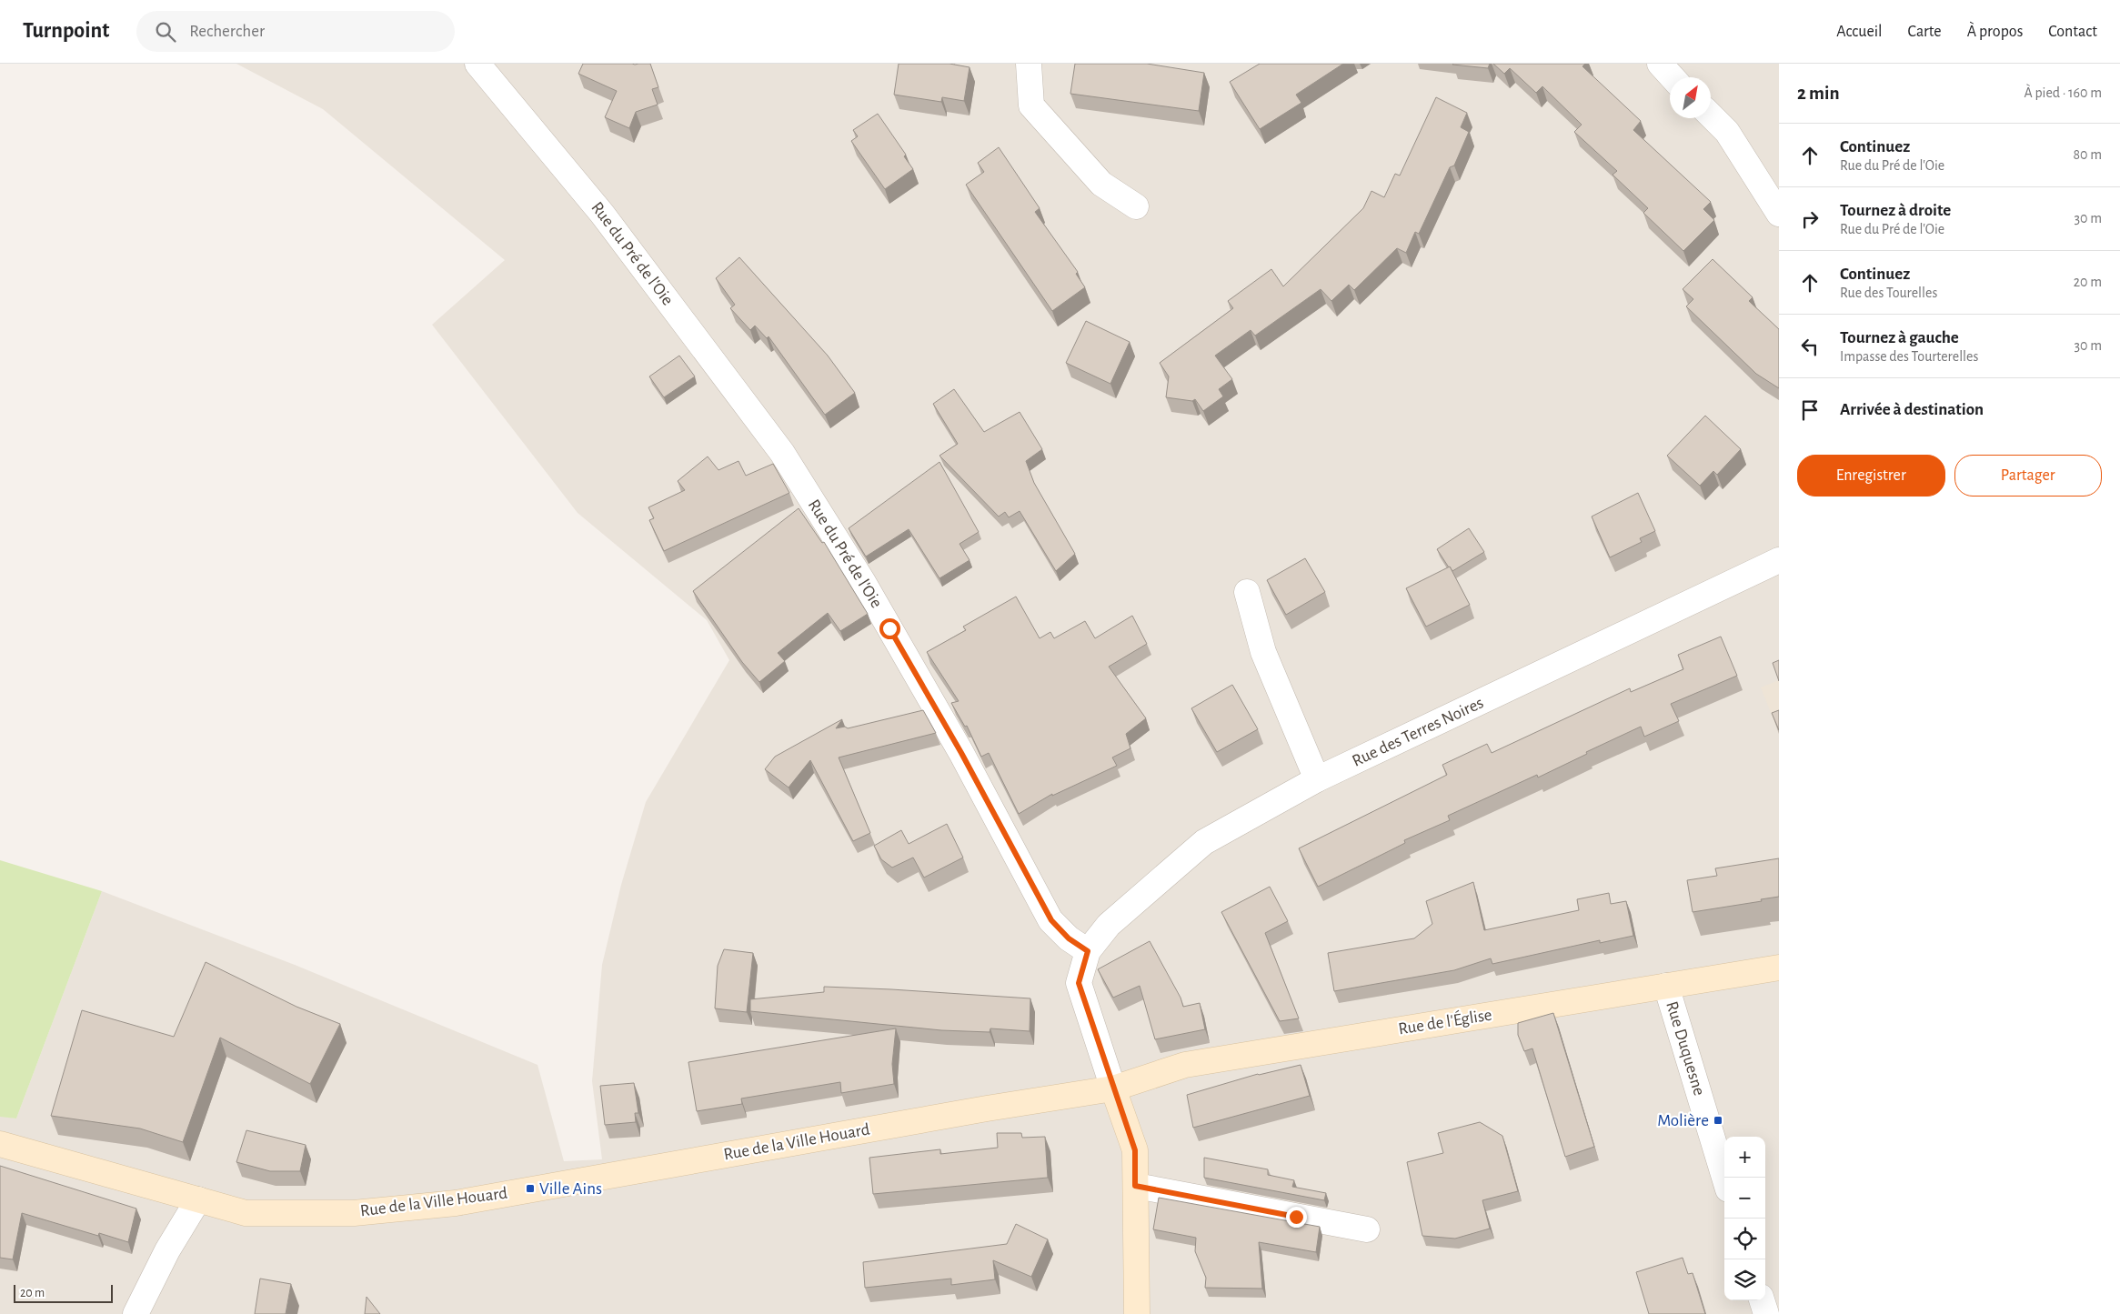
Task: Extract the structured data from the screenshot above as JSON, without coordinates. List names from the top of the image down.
{
  "streets": {
    "street": [
      "Rue du Pré de l'Oie",
      "Rue des Terres Noires",
      "Rue de l'Église",
      "Rue Duquesne",
      "Rue de la Ville Houard"
    ]
  },
  "crossings": [
    ["Rue du Pré de l'Oie", "Rue des Terres Noires"],
    ["Rue de l'Église", "Rue Duquesne"],
    ["Rue de l'Église", "Rue de la Ville Houard"]
  ],
  "places": {
    "transit": ["Molière", "Ville Ains"]
  },
  "scale_bar": "20 m",
  "north": "top right",
  "page": {
    "header": "Turnpoint",
    "search": "Rechercher",
    "nav": [
      "Accueil",
      "Carte",
      "À propos",
      "Contact"
    ],
    "heading": ["2 min", "À pied · 160 m"],
    "list": [
      ["Continuez", "Rue du Pré de l'Oie", "80 m"],
      ["Tournez à droite", "Rue du Pré de l'Oie", "30 m"],
      ["Continuez", "Rue des Tourelles", "20 m"],
      ["Tournez à gauche", "Impasse des Tourterelles", "30 m"],
      "Arrivée à destination"
    ],
    "buttons": ["Enregistrer", "Partager"],
    "map_buttons": ["+", "−"],
    "scale": "20 m"
  }
}
